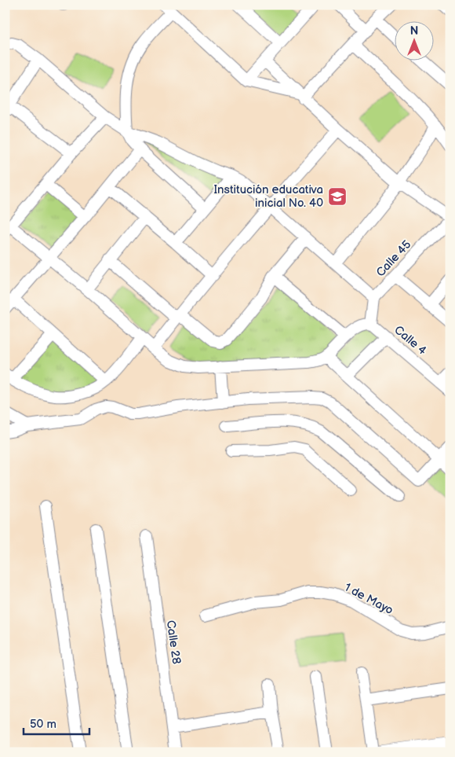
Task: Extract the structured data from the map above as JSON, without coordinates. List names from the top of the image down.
{
  "streets": {
    "street": [
      "Calle 45",
      "Calle 4",
      "1 de Mayo",
      "Calle 28"
    ]
  },
  "places": {
    "school or university": ["Institución educativa inicial No. 40"]
  },
  "scale_bar": "50 m",
  "north": "top"
}
